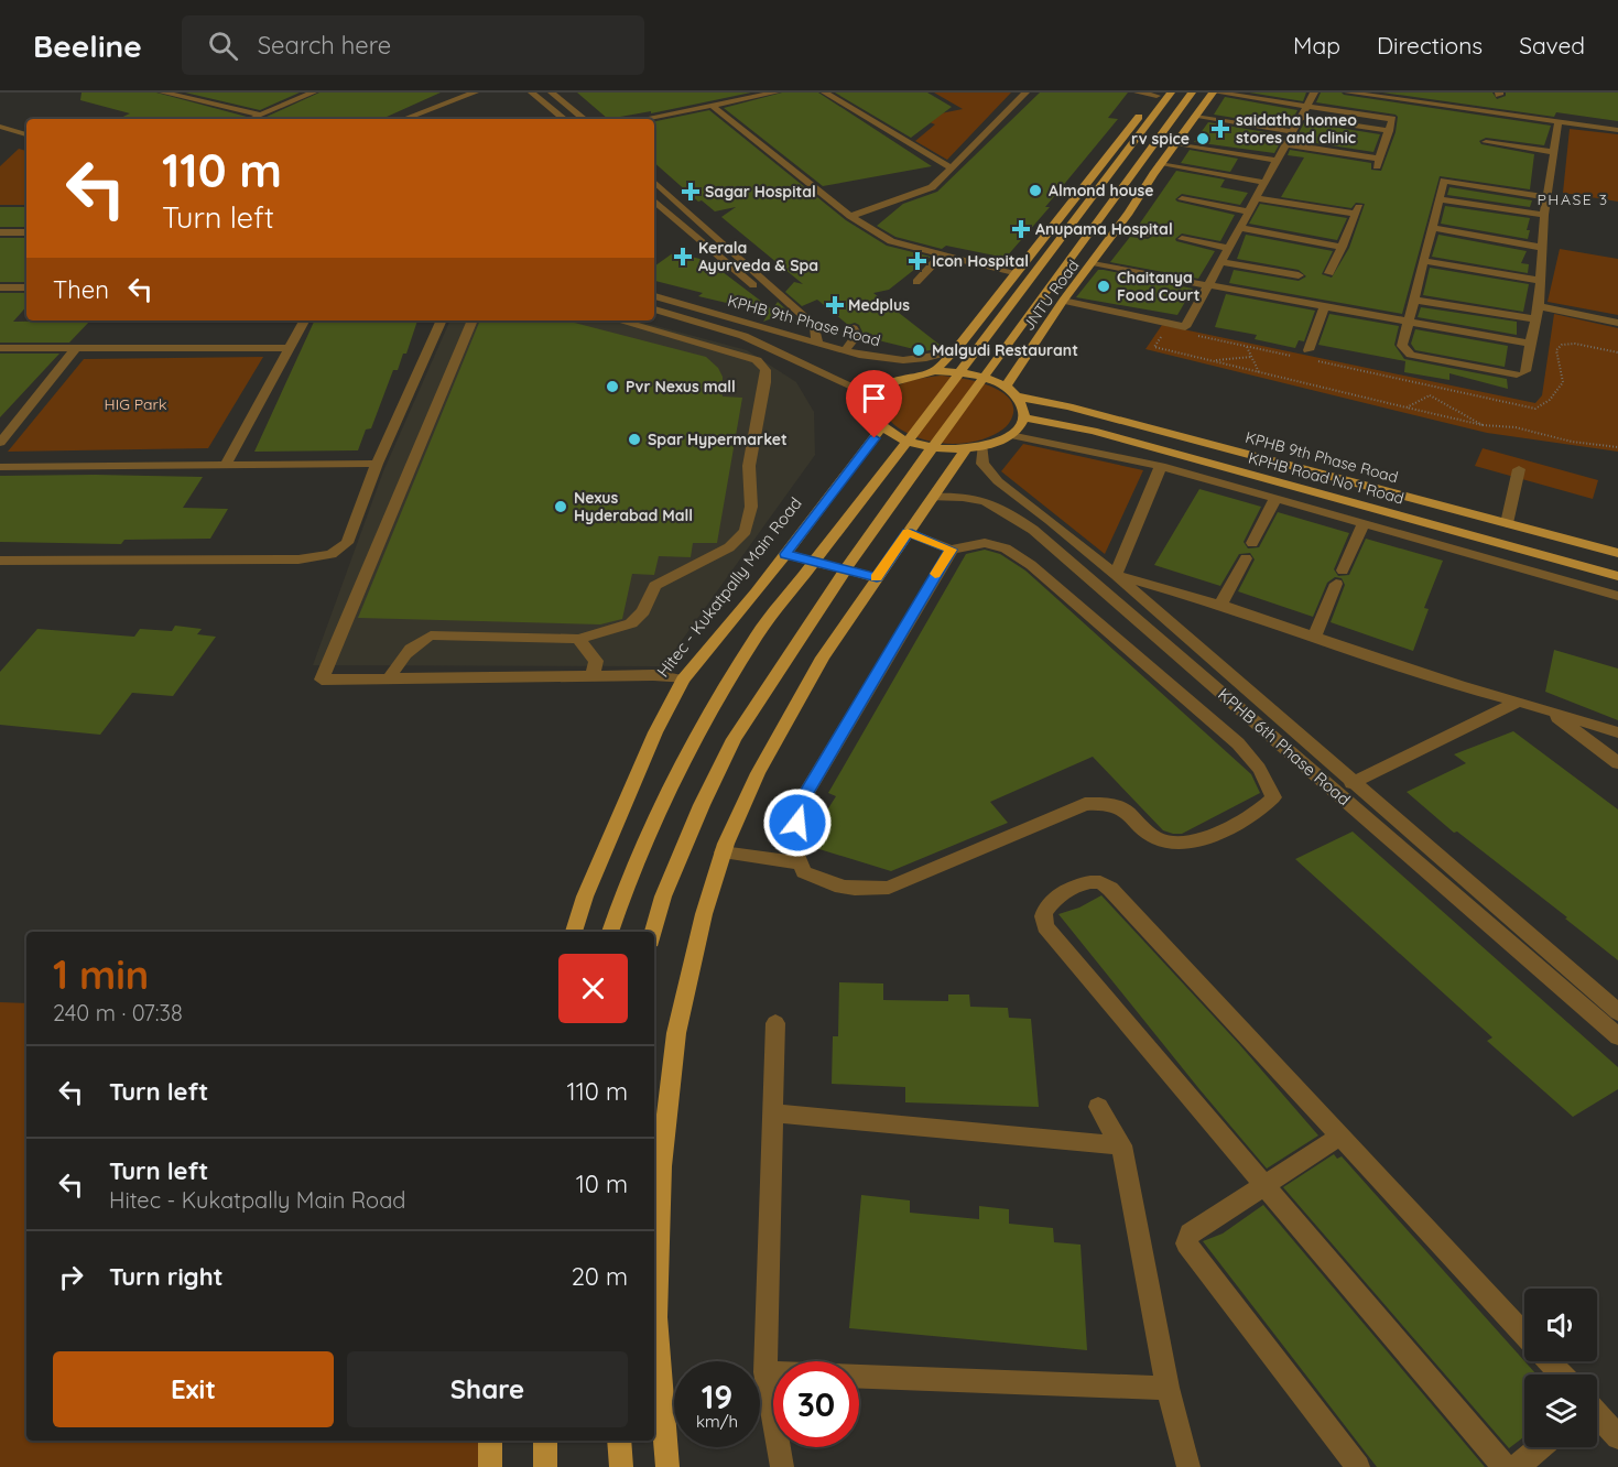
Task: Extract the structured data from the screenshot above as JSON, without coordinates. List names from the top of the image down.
{
  "streets": {
    "main road": [
      "JNTU Road",
      "KPHB 9th Phase Road",
      "KPHB Road No 1 Road",
      "Hitec - Kukatpally Main Road"
    ],
    "street": ["KPHB 6th Phase Road"]
  },
  "districts": ["PHASE 3"],
  "parks": ["HIG Park"],
  "places": {
    "health": [
      "saidatha homeo stores and clinic",
      "Sagar Hospital",
      "Anupama Hospital",
      "Kerala Ayurveda & Spa",
      "Icon Hospital",
      "Medplus"
    ],
    "other": [
      "rv spice",
      "Almond house",
      "Chaitanya Food Court",
      "Malgudi Restaurant",
      "Pvr Nexus mall",
      "Spar Hypermarket",
      "Nexus Hyderabad Mall"
    ]
  },
  "page": {
    "header": "Beeline",
    "search": "Search here",
    "nav": ["Map", "Directions", "Saved"],
    "turn": ["110 m", "Turn left"],
    "then": "Then",
    "heading": ["1 min", "240 m · 07:38"],
    "list": [
      {
        "name": "Turn left",
        "value": "110 m"
      },
      {
        "name": "Turn left",
        "note": "Hitec - Kukatpally Main Road",
        "value": "10 m"
      },
      {
        "name": "Turn right",
        "value": "20 m"
      }
    ],
    "buttons": ["Exit", "Share"],
    "speed": "19 km/h",
    "limit": "30"
  }
}
